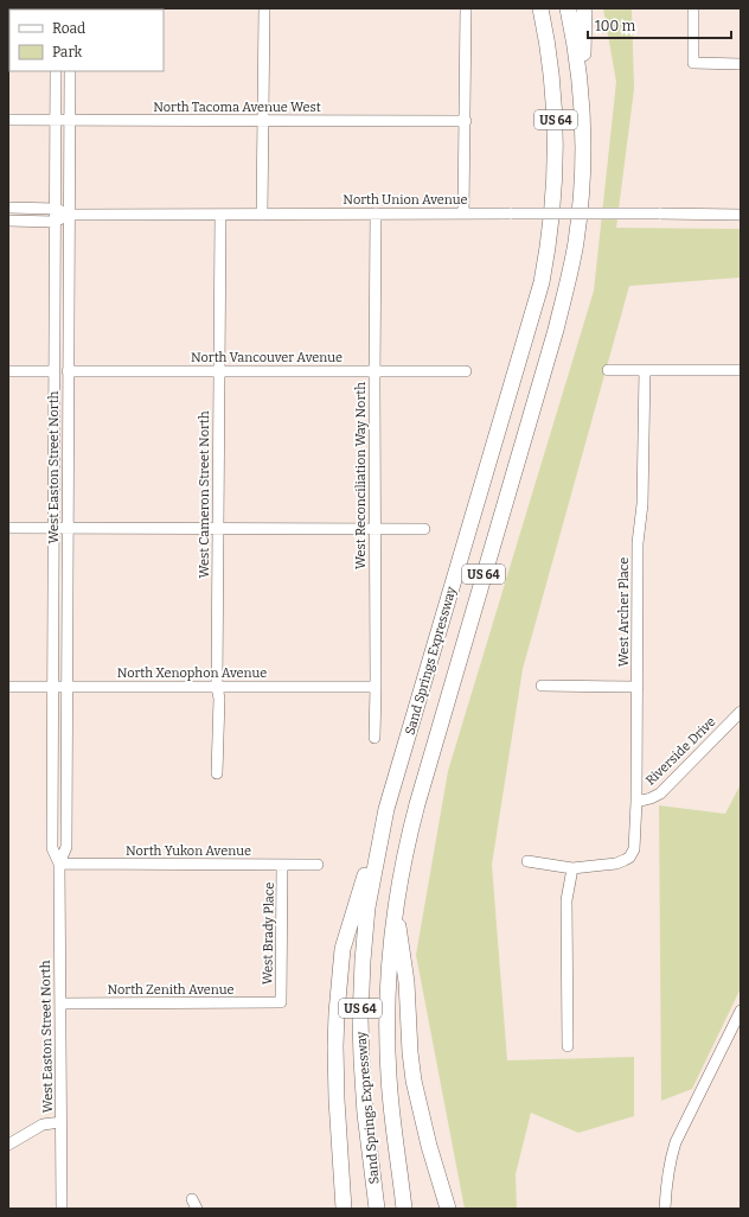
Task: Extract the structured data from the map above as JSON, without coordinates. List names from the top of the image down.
{
  "streets": {
    "highway": ["US 64", "Sand Springs Expressway"],
    "street": [
      "North Tacoma Avenue West",
      "North Union Avenue",
      "North Vancouver Avenue",
      "West Easton Street North",
      "West Reconciliation Way North",
      "West Cameron Street North",
      "West Archer Place",
      "North Xenophon Avenue",
      "Riverside Drive",
      "North Yukon Avenue",
      "West Brady Place",
      "North Zenith Avenue"
    ]
  },
  "crossings": [
    ["North Tacoma Avenue West", "West Easton Street North"],
    ["North Union Avenue", "West Easton Street North"],
    ["North Union Avenue", "West Reconciliation Way North"],
    ["North Union Avenue", "West Cameron Street North"],
    ["North Vancouver Avenue", "West Easton Street North"],
    ["North Vancouver Avenue", "West Reconciliation Way North"],
    ["North Vancouver Avenue", "West Cameron Street North"],
    ["West Easton Street North", "North Xenophon Avenue"],
    ["West Easton Street North", "North Yukon Avenue"],
    ["West Easton Street North", "North Zenith Avenue"],
    ["West Reconciliation Way North", "North Xenophon Avenue"],
    ["West Cameron Street North", "North Xenophon Avenue"],
    ["West Archer Place", "Riverside Drive"],
    ["North Yukon Avenue", "West Brady Place"],
    ["West Brady Place", "North Zenith Avenue"]
  ],
  "legend": ["Road", "Park"],
  "scale_bar": "100 m"
}
